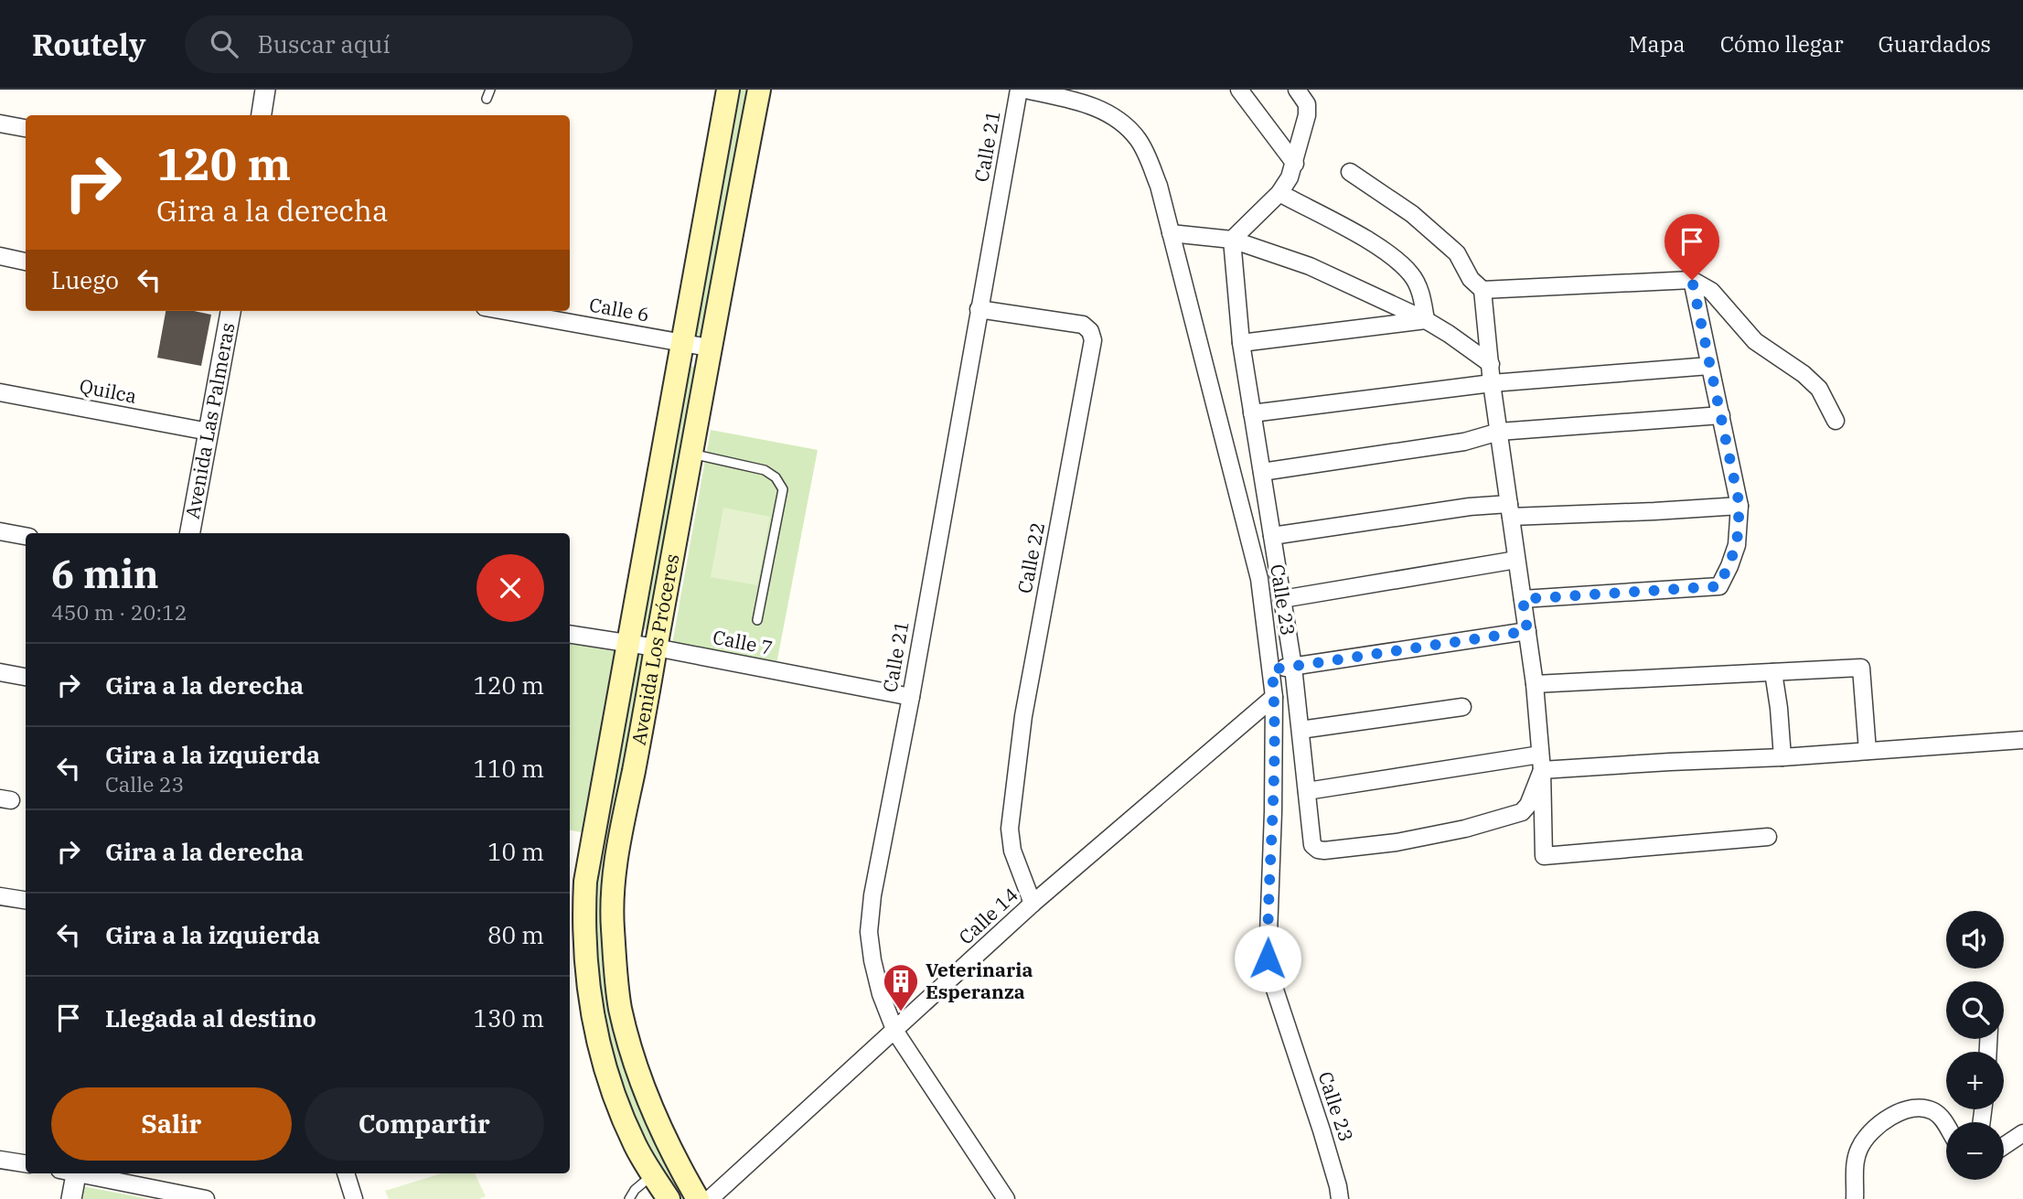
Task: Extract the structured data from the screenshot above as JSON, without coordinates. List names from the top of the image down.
{
  "streets": {
    "main road": ["Avenida Los Próceres"],
    "street": [
      "Calle 21",
      "Calle 6",
      "Quilca",
      "Avenida Las Palmeras",
      "Calle 22",
      "Calle 23",
      "Calle 7",
      "Calle 14"
    ]
  },
  "crossings": [
    ["Calle 21", "Calle 22"],
    ["Calle 21", "Calle 7"],
    ["Calle 21", "Calle 14"],
    ["Calle 6", "Avenida Los Próceres"],
    ["Quilca", "Avenida Las Palmeras"],
    ["Calle 22", "Calle 14"],
    ["Calle 23", "Calle 14"],
    ["Calle 7", "Avenida Los Próceres"]
  ],
  "places": {
    "building": ["Veterinaria Esperanza"]
  },
  "page": {
    "header": "Routely",
    "search": "Buscar aquí",
    "nav": ["Mapa", "Cómo llegar", "Guardados"],
    "turn": ["120 m", "Gira a la derecha"],
    "then": "Luego",
    "heading": ["6 min", "450 m · 20:12"],
    "list": [
      {
        "name": "Gira a la derecha",
        "value": "120 m"
      },
      {
        "name": "Gira a la izquierda",
        "note": "Calle 23",
        "value": "110 m"
      },
      {
        "name": "Gira a la derecha",
        "value": "10 m"
      },
      {
        "name": "Gira a la izquierda",
        "value": "80 m"
      },
      {
        "name": "Llegada al destino",
        "value": "130 m"
      }
    ],
    "map_buttons": ["+", "−"],
    "buttons": ["Salir", "Compartir"]
  }
}
